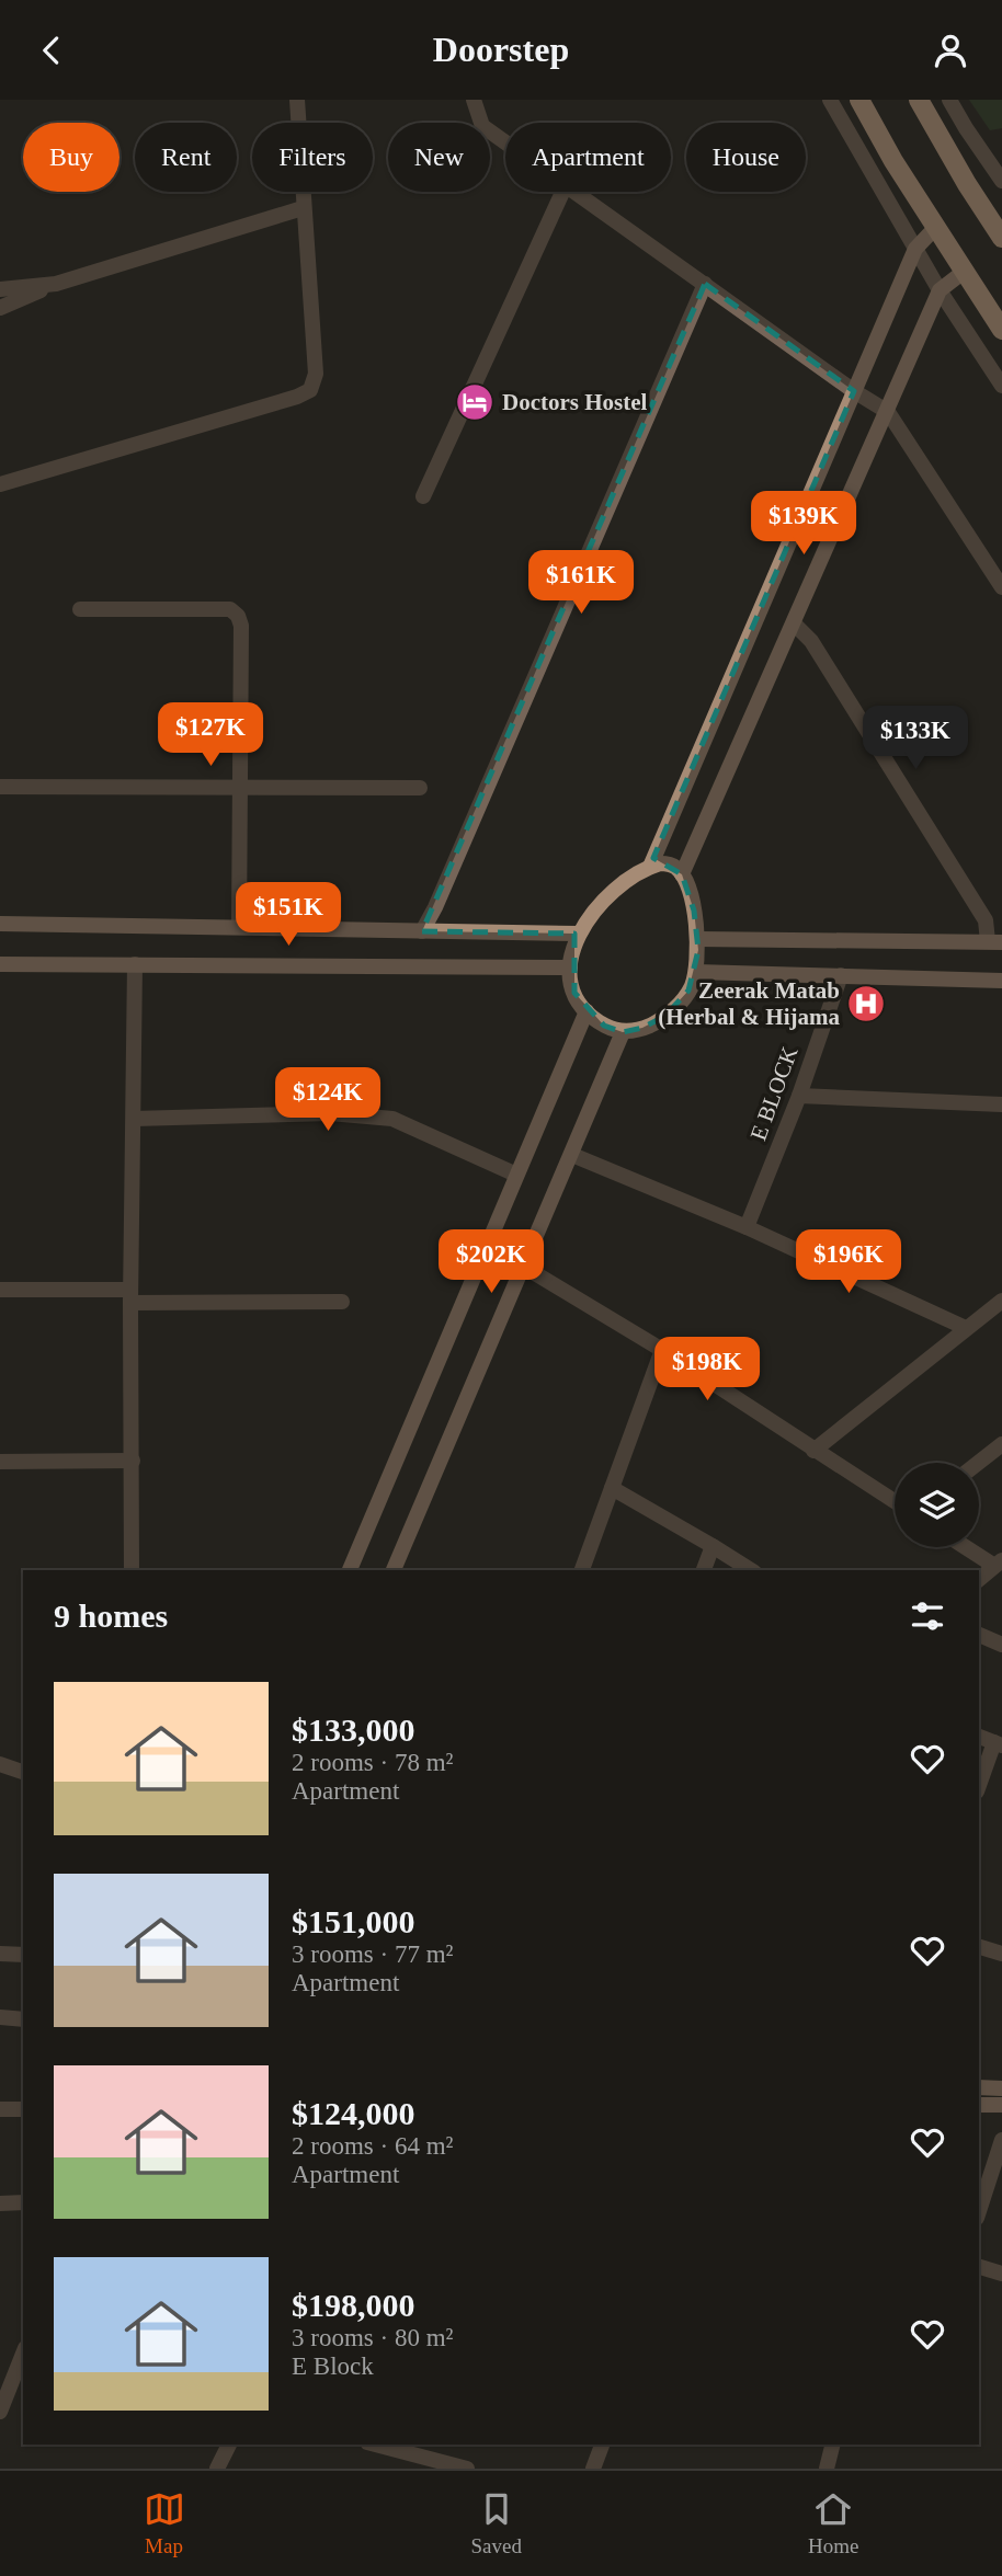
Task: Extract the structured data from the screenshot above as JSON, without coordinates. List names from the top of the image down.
{
  "streets": {
    "street": ["E BLOCK"]
  },
  "places": {
    "hotel": ["Doctors Hostel"],
    "hospital": ["Zeerak Matab (Herbal & Hijama"]
  },
  "page": {
    "header": "Doorstep",
    "chip": [
      "Buy",
      "Rent",
      "Filters",
      "New",
      "Apartment",
      "House"
    ],
    "price": [
      "$139K",
      "$161K",
      "$127K",
      "$133K",
      "$151K",
      "$124K",
      "$202K",
      "$196K",
      "$198K"
    ],
    "heading": "9 homes",
    "list": [
      {
        "name": "$133,000",
        "note": "2 rooms · 78 m² · Apartment"
      },
      {
        "name": "$151,000",
        "note": "3 rooms · 77 m² · Apartment"
      },
      {
        "name": "$124,000",
        "note": "2 rooms · 64 m² · Apartment"
      },
      {
        "name": "$198,000",
        "note": "3 rooms · 80 m² · E Block"
      }
    ],
    "tabs": ["Map", "Saved", "Home"]
  }
}
